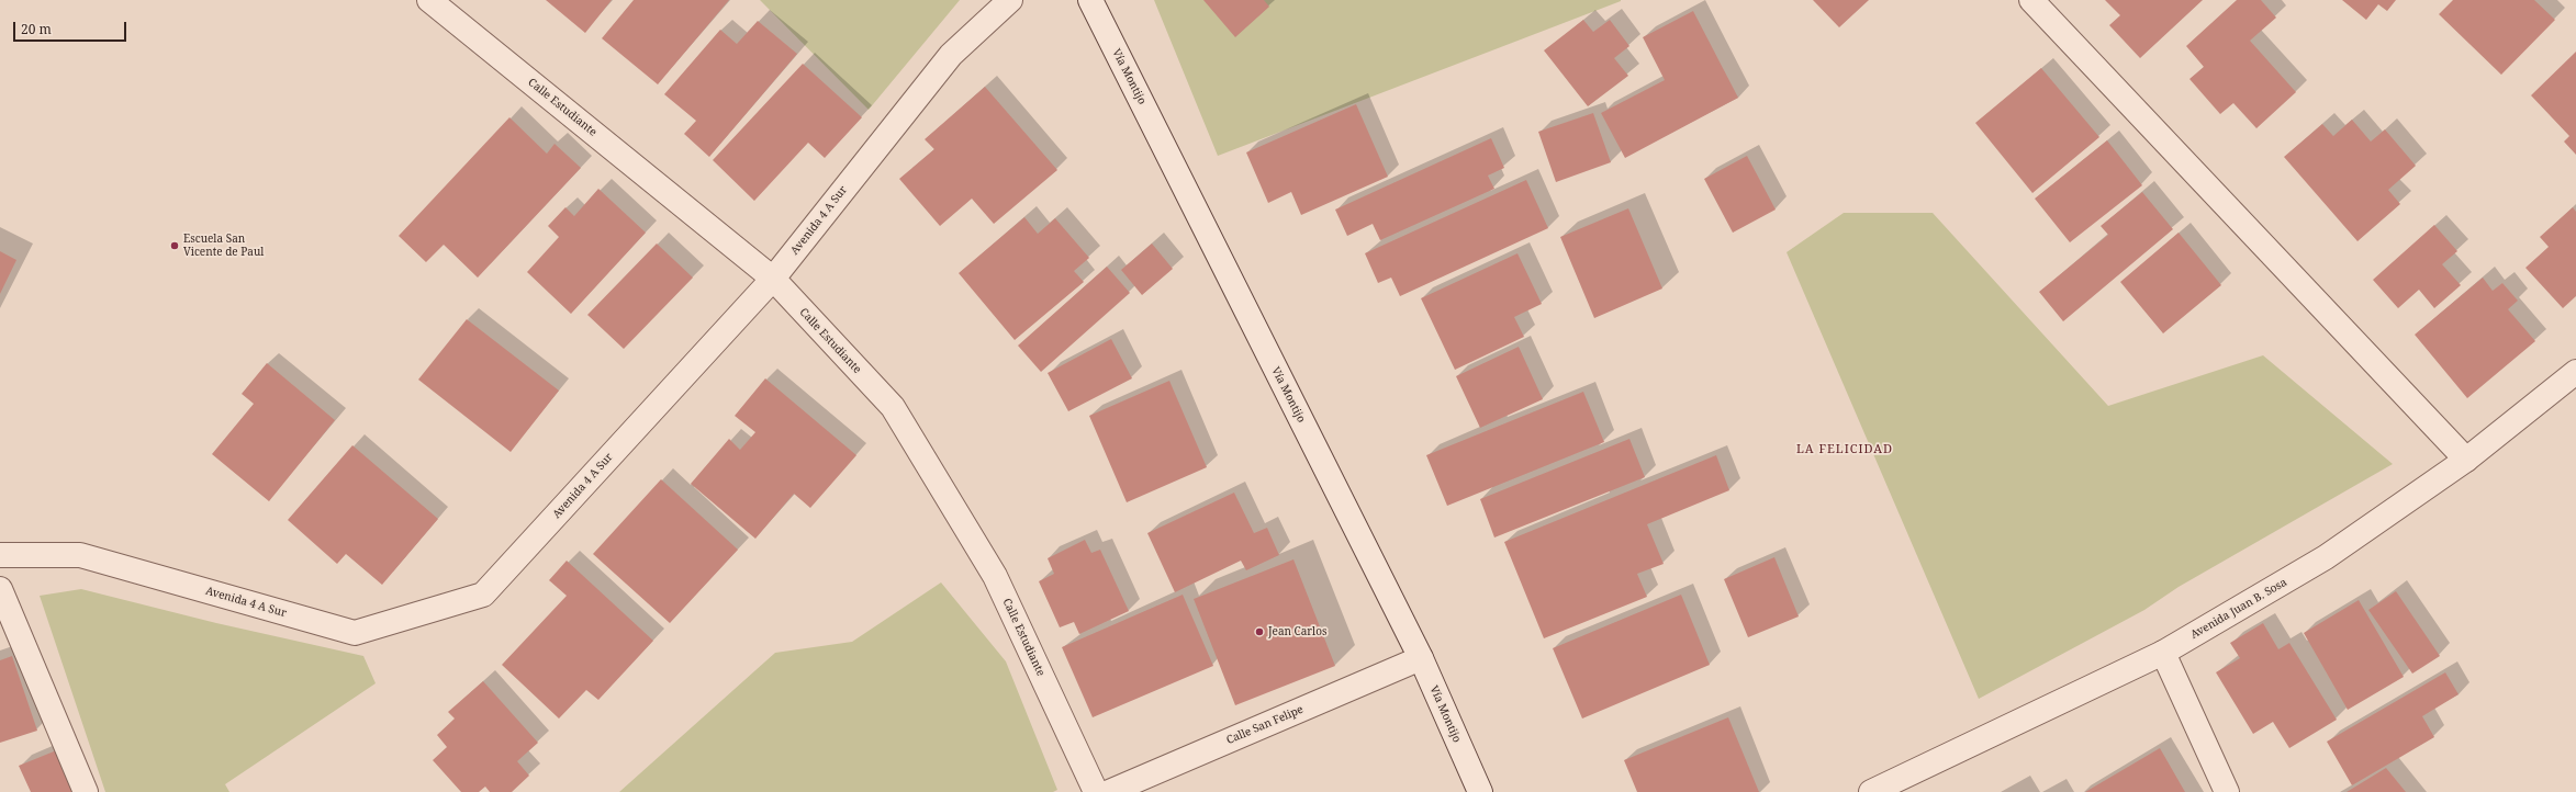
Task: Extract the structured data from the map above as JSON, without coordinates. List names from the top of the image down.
{
  "streets": {
    "street": [
      "Vía Montijo",
      "Calle Estudiante",
      "Avenida 4 A Sur",
      "Avenida Juan B. Sosa",
      "Calle San Felipe"
    ]
  },
  "crossings": [
    ["Vía Montijo", "Calle San Felipe"],
    ["Calle Estudiante", "Avenida 4 A Sur"]
  ],
  "districts": ["LA FELICIDAD"],
  "places": ["Escuela San Vicente de Paul", "Jean Carlos"],
  "scale_bar": "20 m"
}
